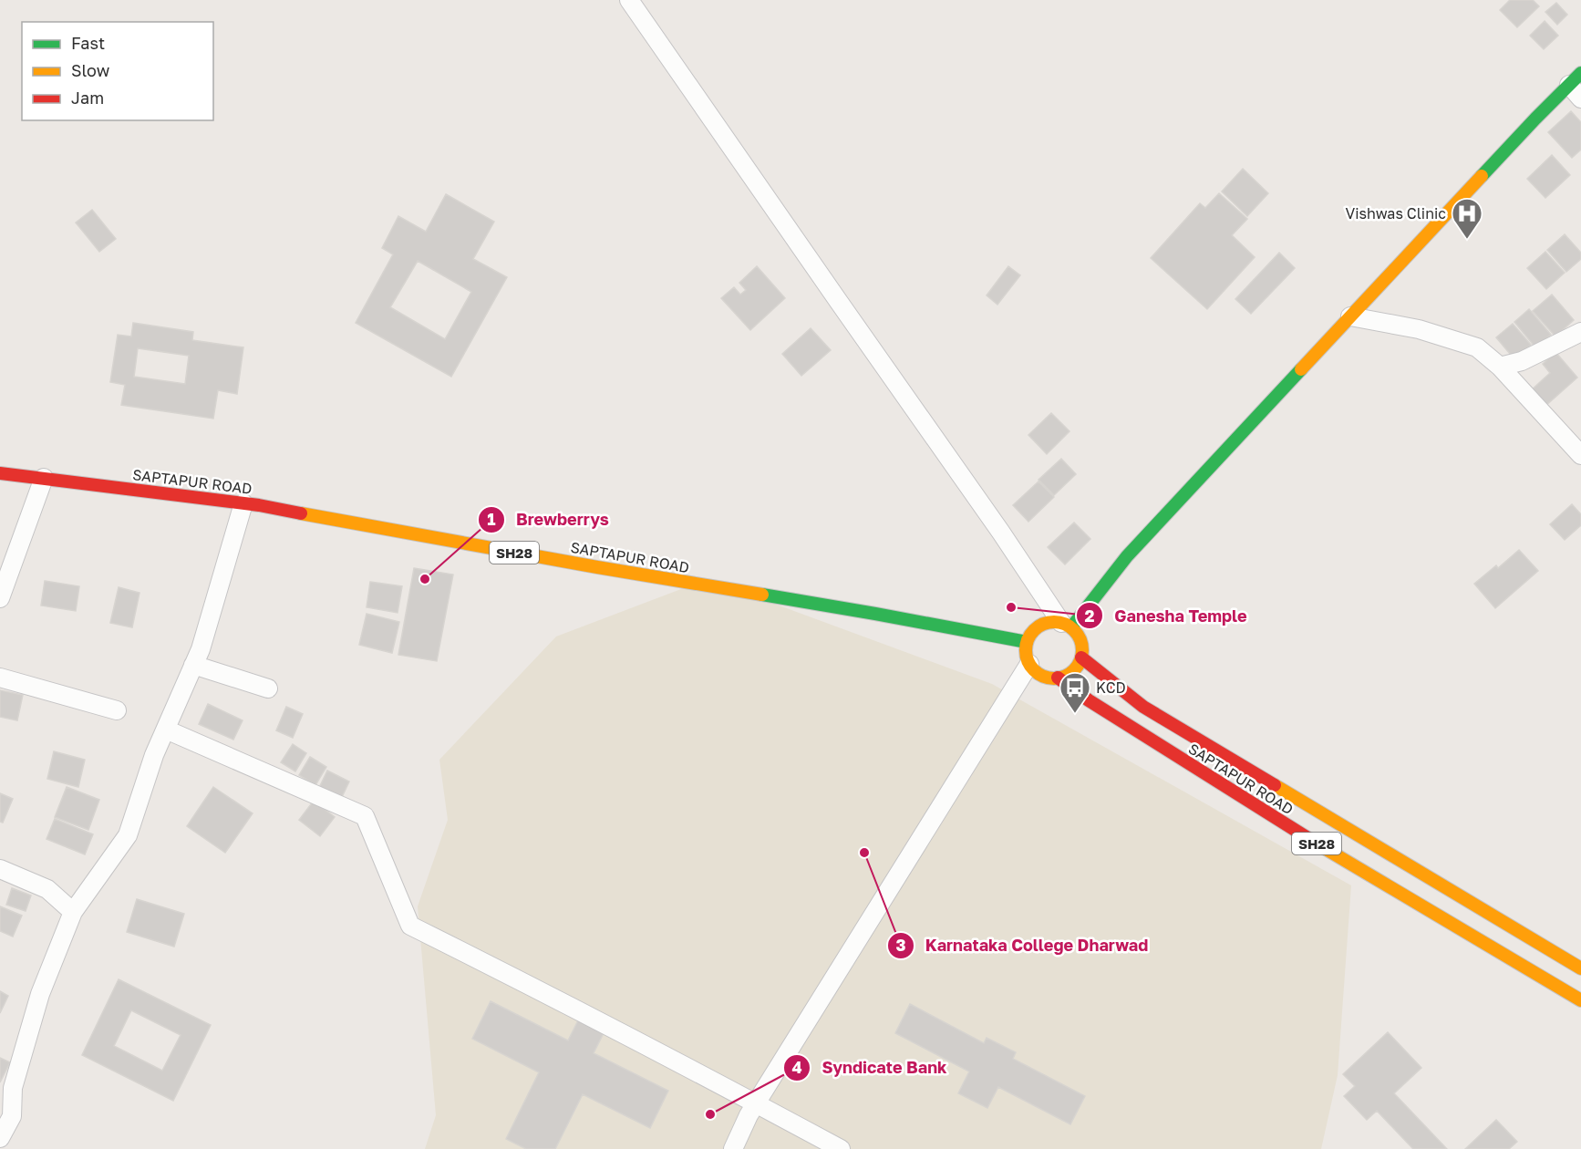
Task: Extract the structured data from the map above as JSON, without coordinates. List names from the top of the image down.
{
  "streets": {
    "main road": ["SAPTAPUR ROAD", "SH28"]
  },
  "places": {
    "hospital": ["Vishwas Clinic"],
    "other": [
      "Brewberrys",
      "Ganesha Temple",
      "Karnataka College Dharwad",
      "Syndicate Bank"
    ],
    "bus stop": ["KCD"]
  },
  "legend": ["Fast", "Slow", "Jam"]
}
